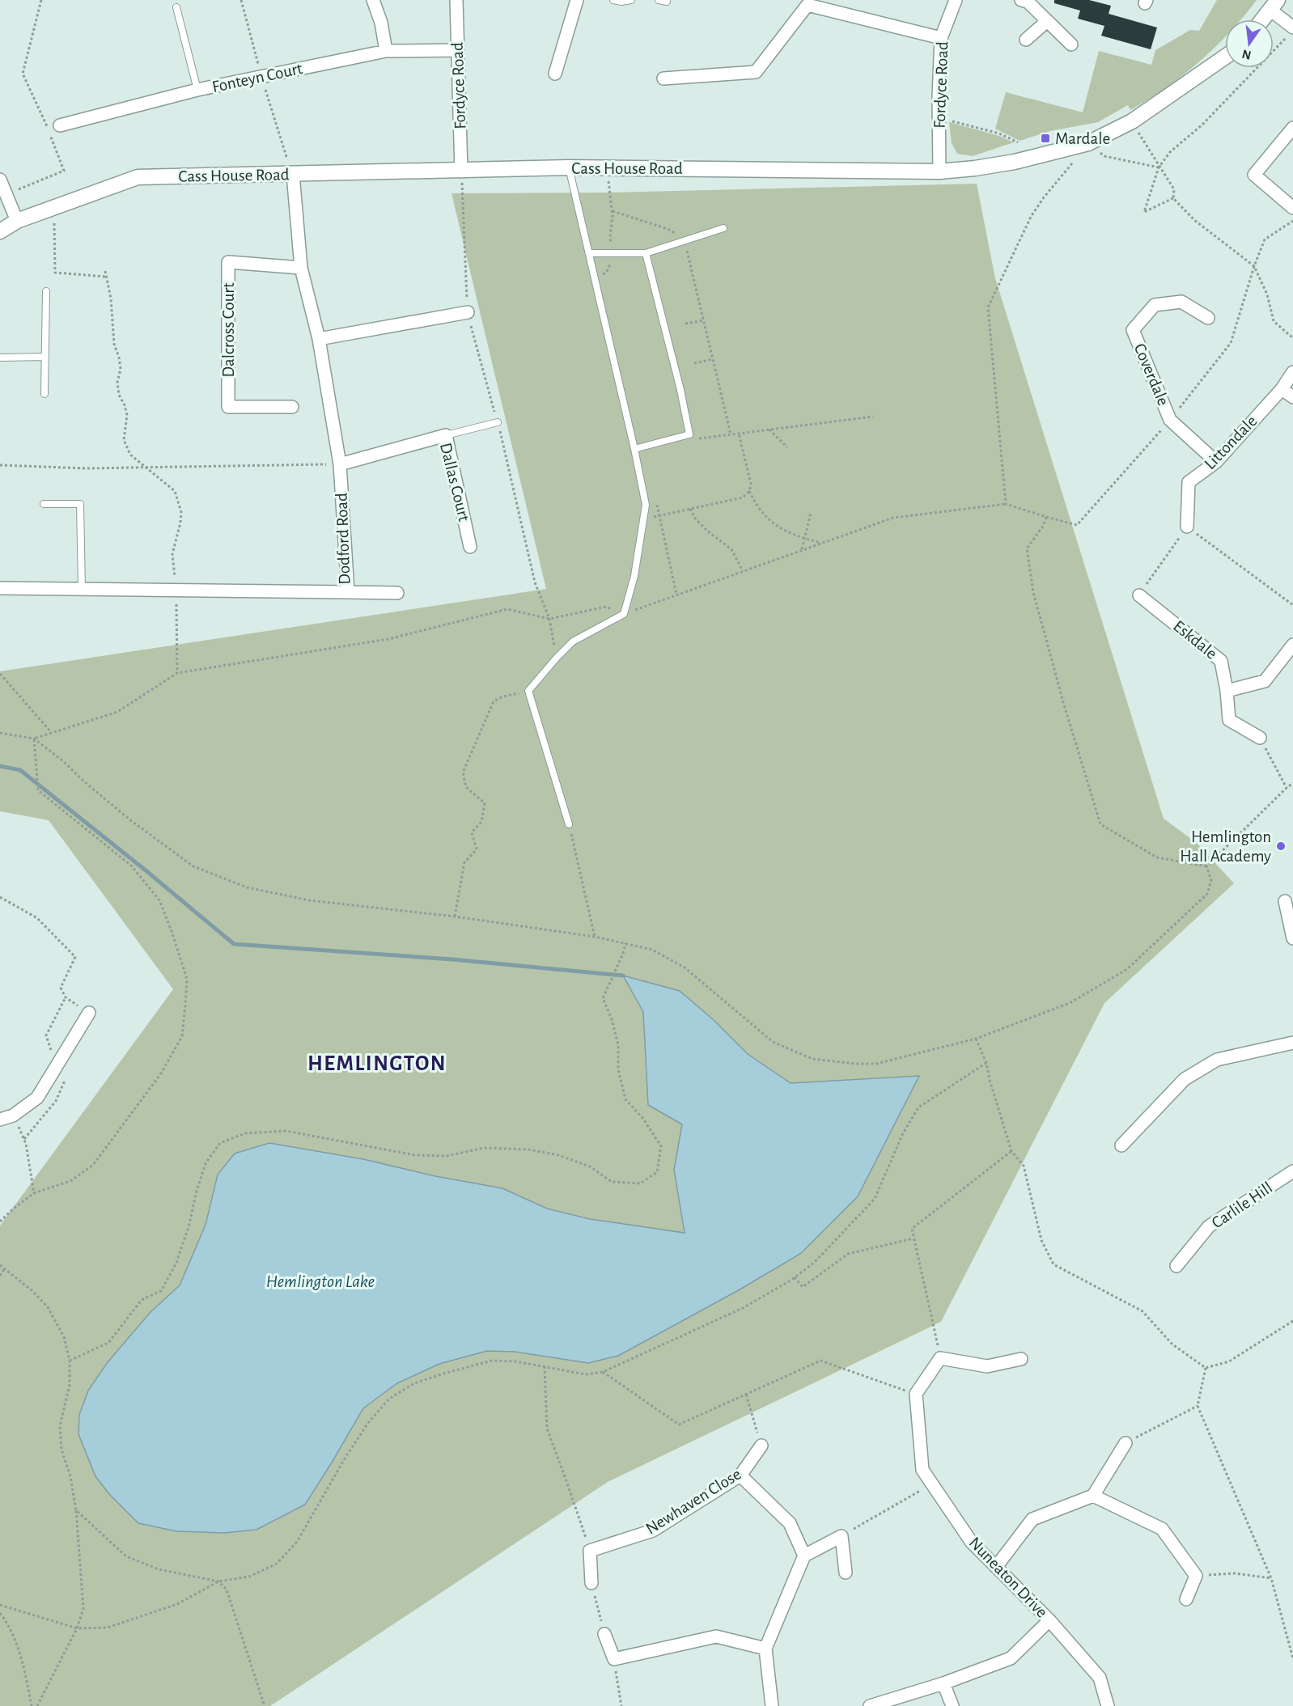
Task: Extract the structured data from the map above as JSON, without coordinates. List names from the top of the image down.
{
  "streets": {
    "street": [
      "Fonteyn Court",
      "Fordyce Road",
      "Cass House Road",
      "Dalcross Court",
      "Coverdale",
      "Littondale",
      "Dallas Court",
      "Dodford Road",
      "Eskdale",
      "Carlile Hill",
      "Newhaven Close",
      "Nuneaton Drive"
    ]
  },
  "crossings": [
    ["Fonteyn Court", "Fordyce Road"],
    ["Fordyce Road", "Cass House Road"],
    ["Cass House Road", "Dodford Road"],
    ["Dalcross Court", "Dodford Road"],
    ["Coverdale", "Littondale"],
    ["Dallas Court", "Dodford Road"]
  ],
  "districts": ["HEMLINGTON"],
  "water": ["Hemlington Lake"],
  "places": {
    "transit": ["Mardale"],
    "other": ["Hemlington Hall Academy"]
  },
  "north": "bottom"
}
